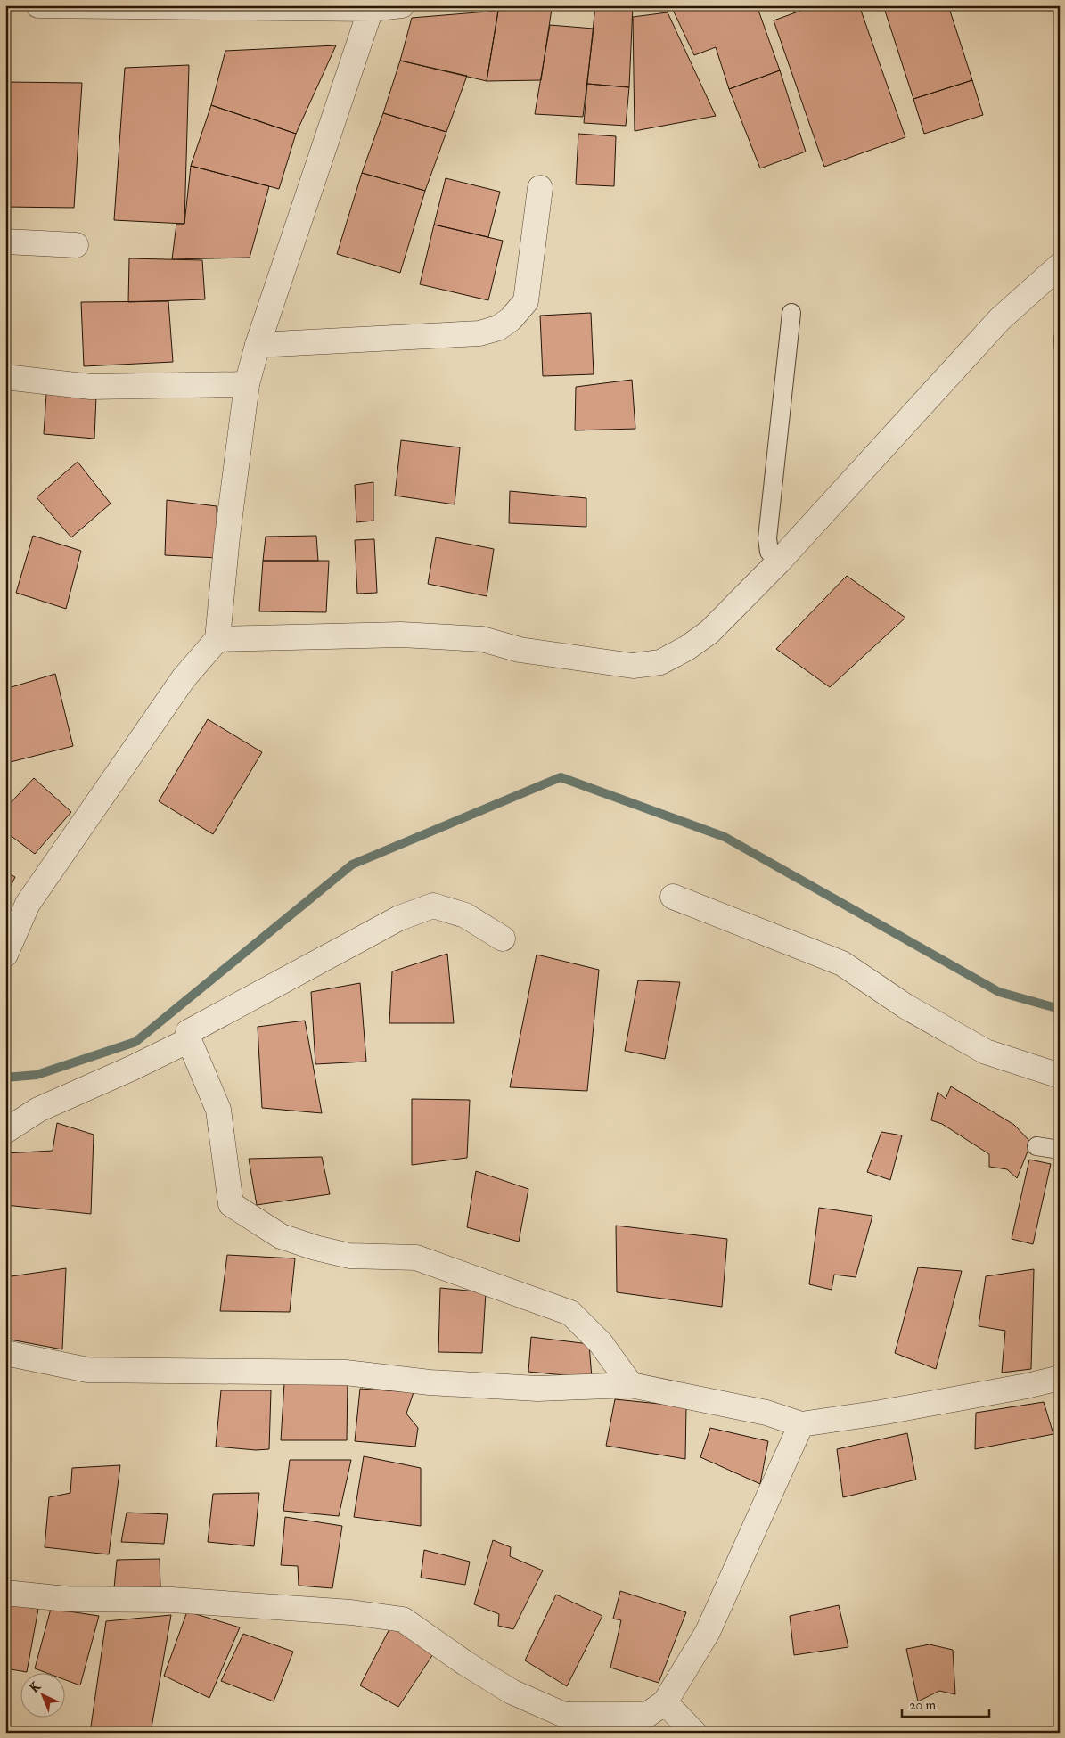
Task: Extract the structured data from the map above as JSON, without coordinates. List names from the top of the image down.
{
  "scale_bar": "20 m",
  "north": "top left"
}
